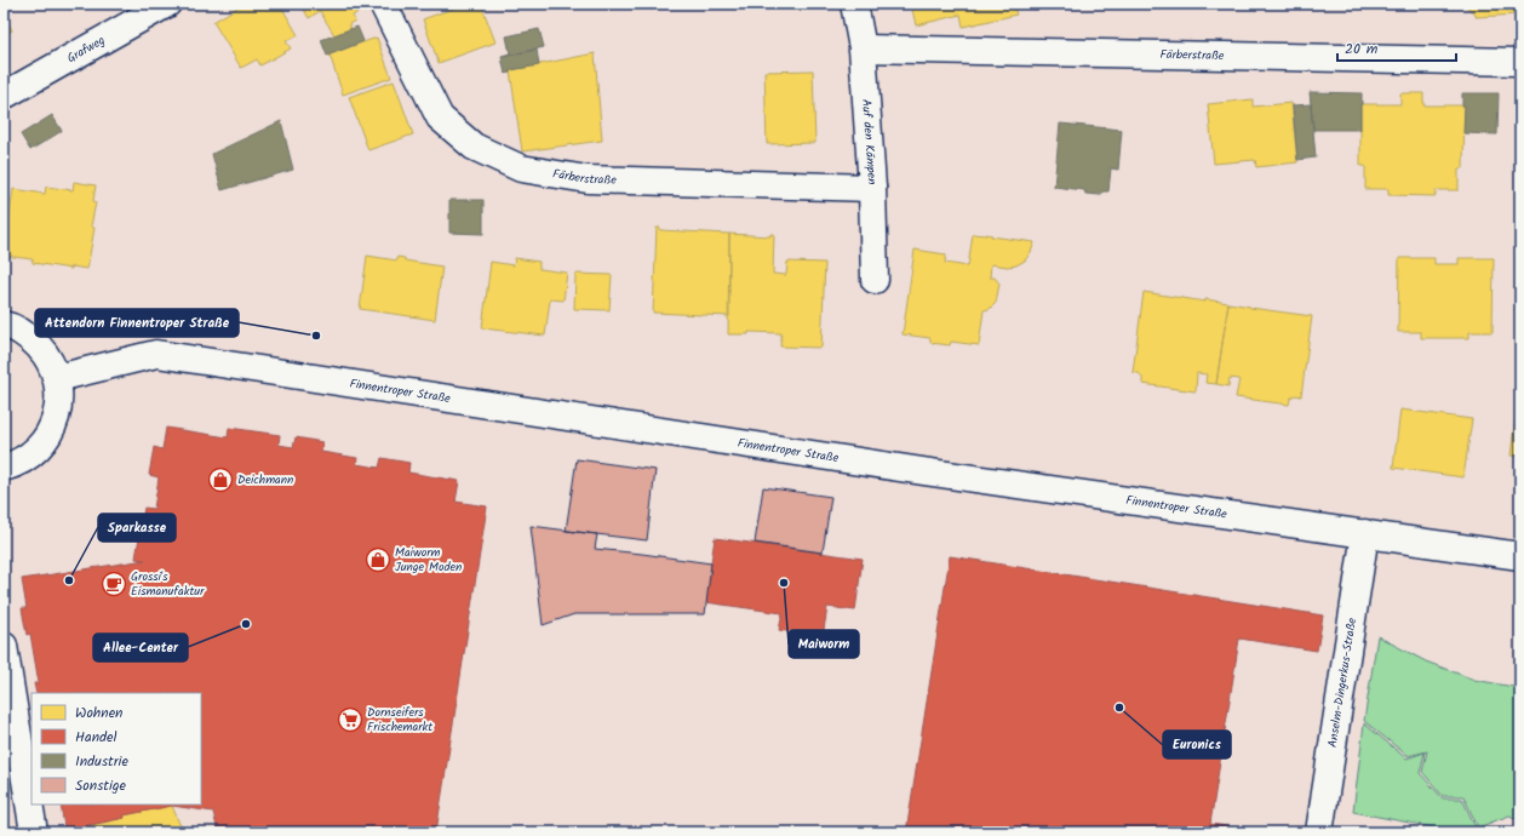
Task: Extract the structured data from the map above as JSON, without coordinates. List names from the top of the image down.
{
  "streets": {
    "street": [
      "Grafweg",
      "Färberstraße",
      "Auf den Kämpen",
      "Finnentroper Straße",
      "Anselm-Dingerkus-Straße"
    ]
  },
  "crossings": [
    ["Färberstraße", "Auf den Kämpen"],
    ["Finnentroper Straße", "Anselm-Dingerkus-Straße"]
  ],
  "places": {
    "other": [
      "Attendorn Finnentroper Straße",
      "Sparkasse",
      "Maiworm",
      "Allee-Center",
      "Euronics"
    ],
    "shop": ["Deichmann", "Maiworm Junge Moden"],
    "cafe": ["Grossi's Eismanufaktur"],
    "supermarket": ["Dornseifers Frischemarkt"]
  },
  "legend": [
    "Wohnen",
    "Handel",
    "Industrie",
    "Sonstige"
  ],
  "scale_bar": "20 m"
}
